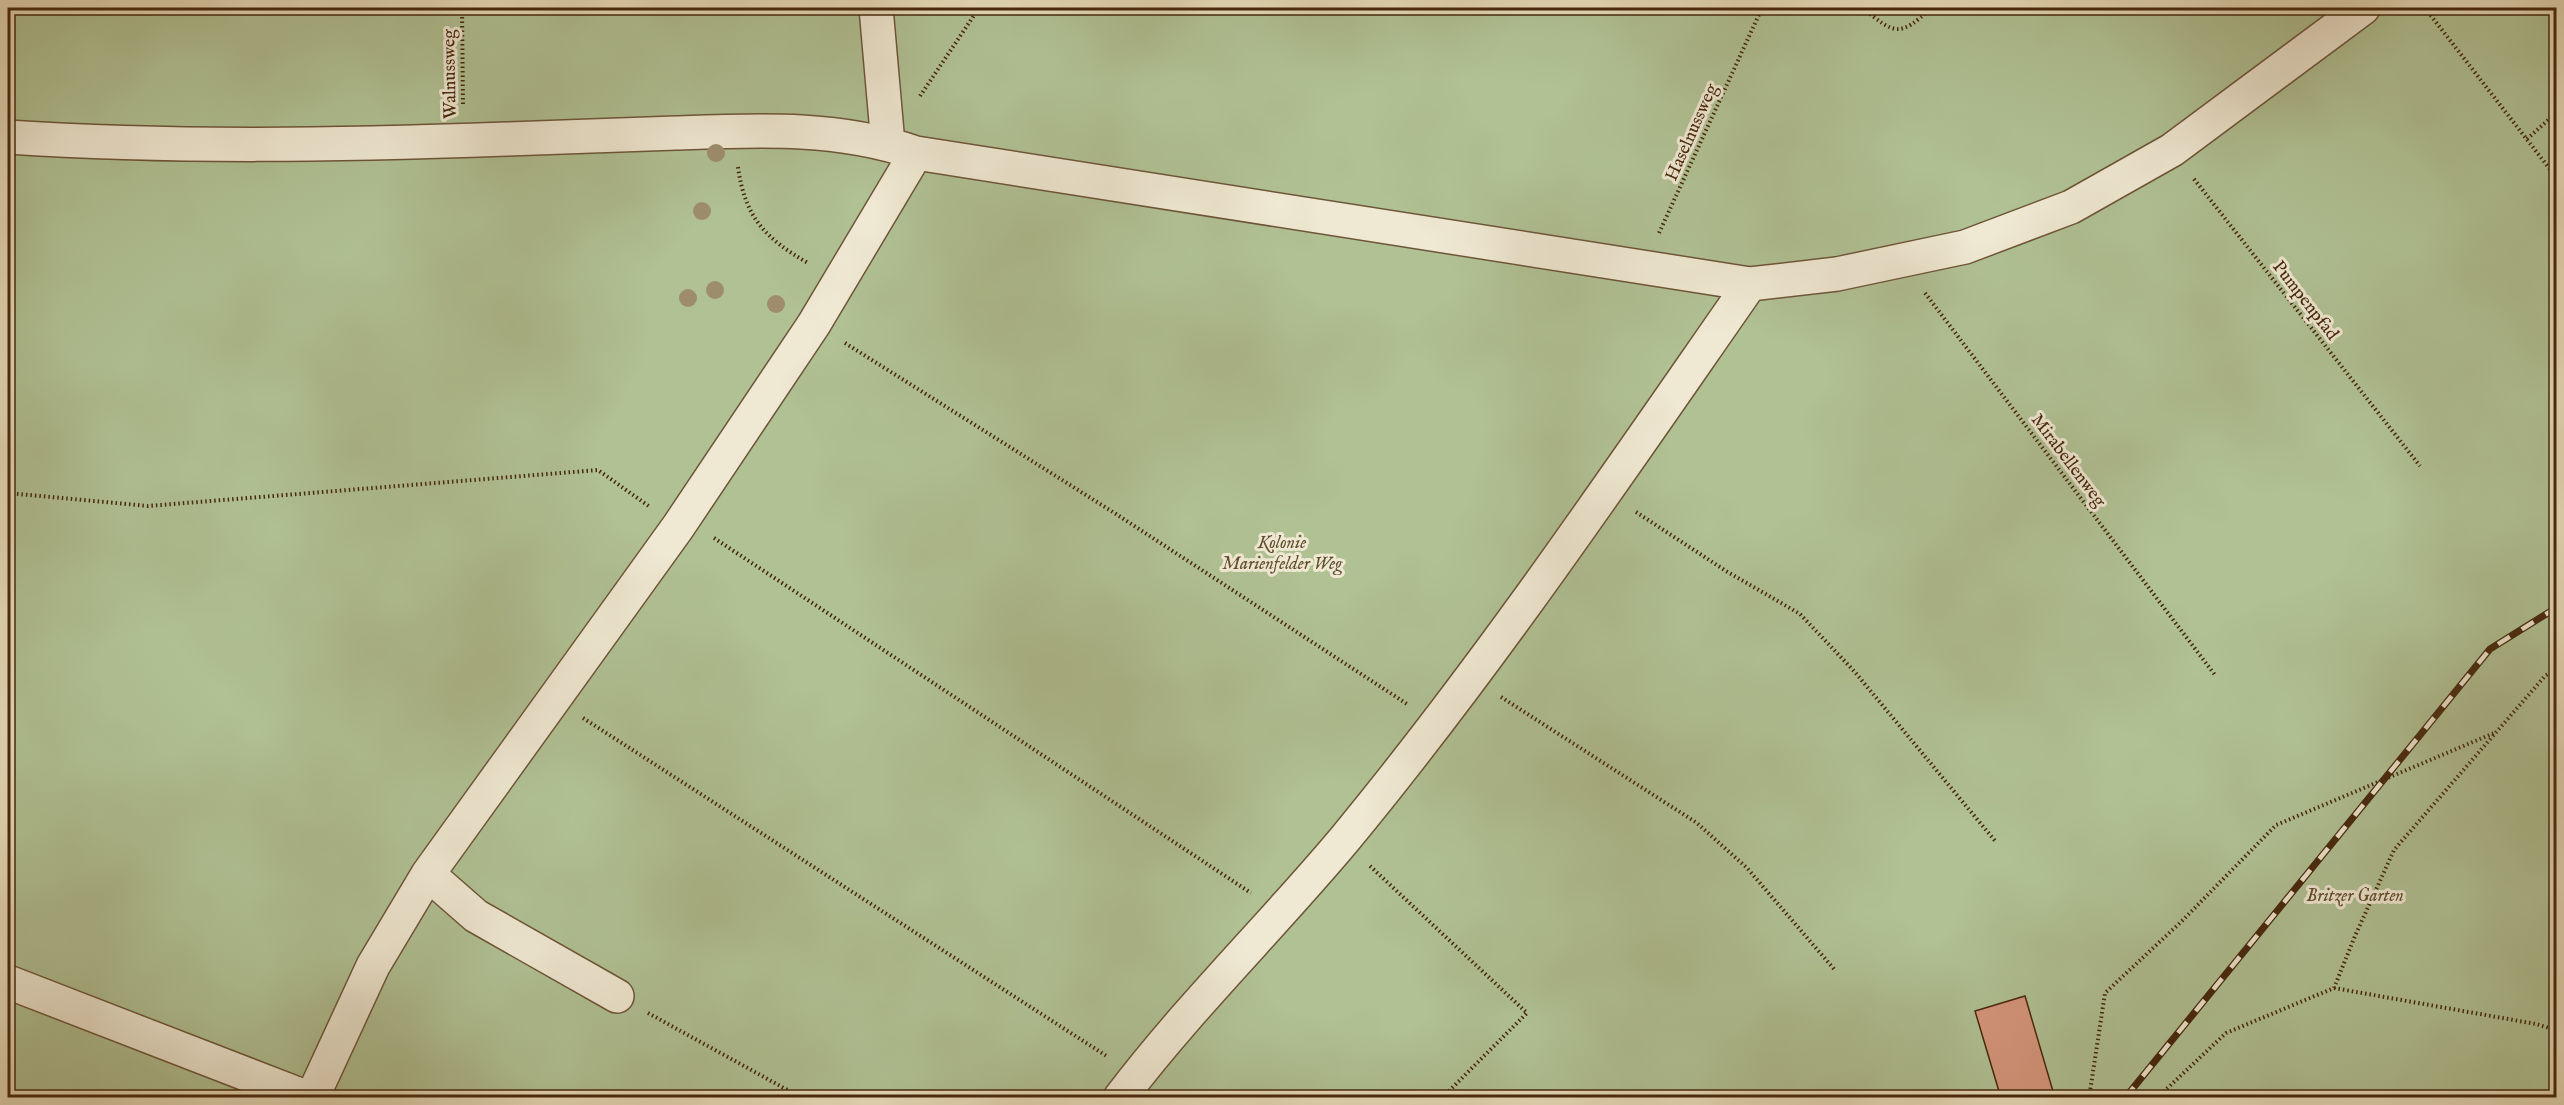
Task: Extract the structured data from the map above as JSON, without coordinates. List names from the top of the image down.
{
  "streets": {
    "path": [
      "Walnussweg",
      "Haselnussweg",
      "Pumpenpfad",
      "Mirabellenweg"
    ]
  },
  "parks": ["Kolonie Marienfelder Weg", "Britzer Garten"]
}
